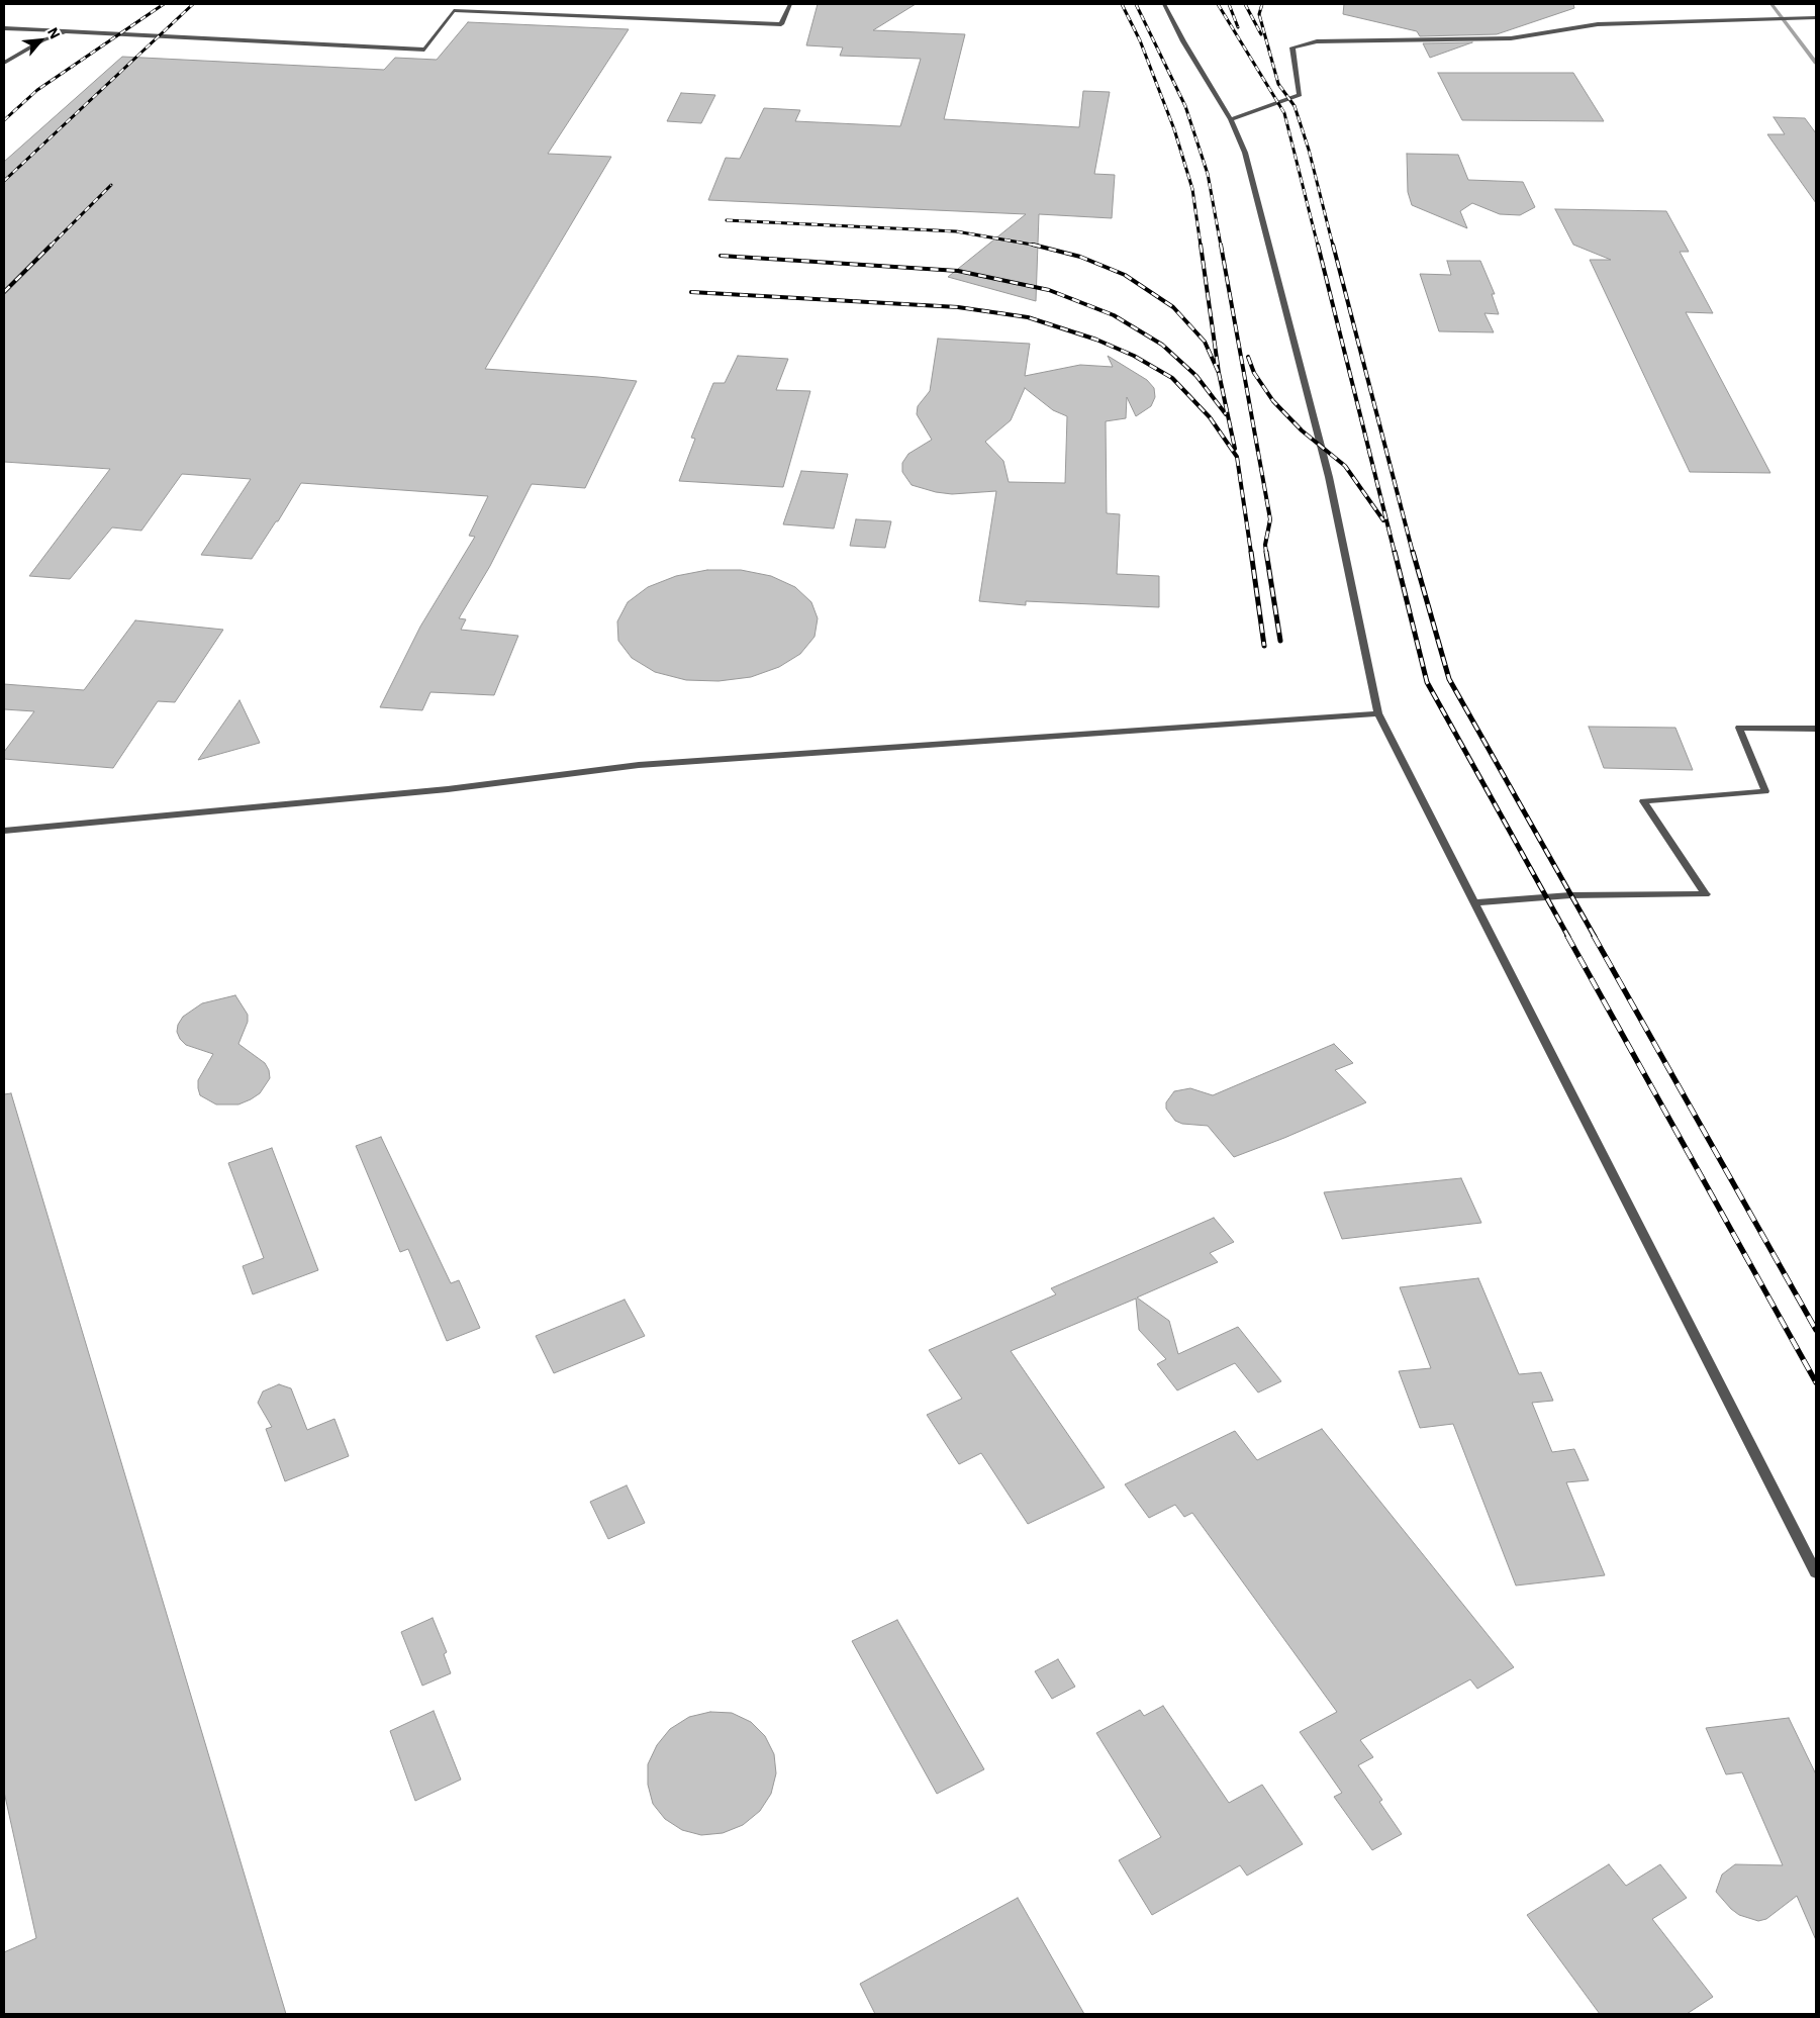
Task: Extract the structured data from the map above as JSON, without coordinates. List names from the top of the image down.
{
  "north": "top right"
}
